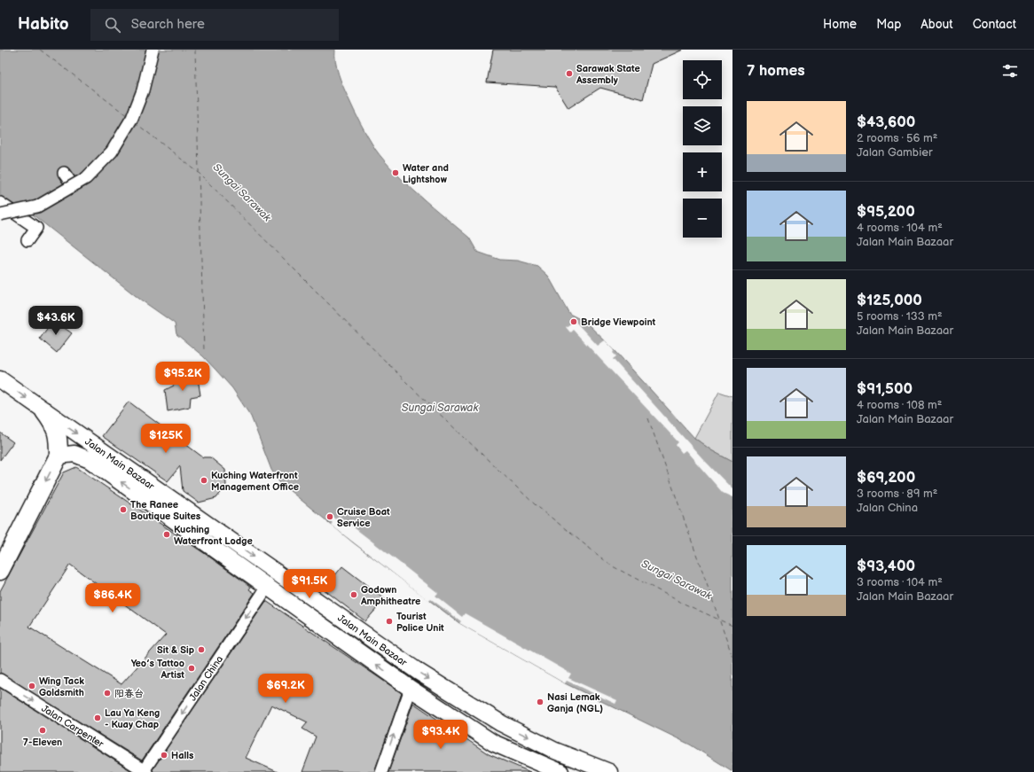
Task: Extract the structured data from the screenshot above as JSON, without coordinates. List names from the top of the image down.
{
  "streets": {
    "main road": ["Jalan Main Bazaar"],
    "street": ["Jalan China", "Jalan Carpenter"]
  },
  "crossings": [
    ["Jalan Main Bazaar", "Jalan China"],
    ["Jalan China", "Jalan Carpenter"]
  ],
  "one_way": ["Jalan China", "Jalan Carpenter"],
  "water": ["Sungai Sarawak"],
  "places": [
    "Sarawak State Assembly",
    "Water and Lightshow",
    "Bridge Viewpoint",
    "Kuching Waterfront Management Office",
    "The Ranee Boutique Suites",
    "Cruise Boat Service",
    "Kuching Waterfront Lodge",
    "Godown Amphitheatre",
    "Tourist Police Unit",
    "Sit & Sip",
    "Yeo’s Tattoo Artist",
    "Wing Tack Goldsmith",
    "阳春台",
    "Nasi Lemak Ganja (NGL)",
    "Lau Ya Keng - Kuay Chap",
    "7-Eleven",
    "Halls"
  ],
  "page": {
    "header": "Habito",
    "search": "Search here",
    "nav": [
      "Home",
      "Map",
      "About",
      "Contact"
    ],
    "heading": "7 homes",
    "map_buttons": ["+", "−"],
    "list": [
      {
        "name": "$43,600",
        "note": "2 rooms · 56 m² · Jalan Gambier"
      },
      {
        "name": "$95,200",
        "note": "4 rooms · 104 m² · Jalan Main Bazaar"
      },
      {
        "name": "$125,000",
        "note": "5 rooms · 133 m² · Jalan Main Bazaar"
      },
      {
        "name": "$91,500",
        "note": "4 rooms · 108 m² · Jalan Main Bazaar"
      },
      {
        "name": "$69,200",
        "note": "3 rooms · 89 m² · Jalan China"
      },
      {
        "name": "$93,400",
        "note": "3 rooms · 104 m² · Jalan Main Bazaar"
      }
    ],
    "price": [
      "$43.6K",
      "$95.2K",
      "$125K",
      "$91.5K",
      "$86.4K",
      "$69.2K",
      "$93.4K"
    ]
  }
}
